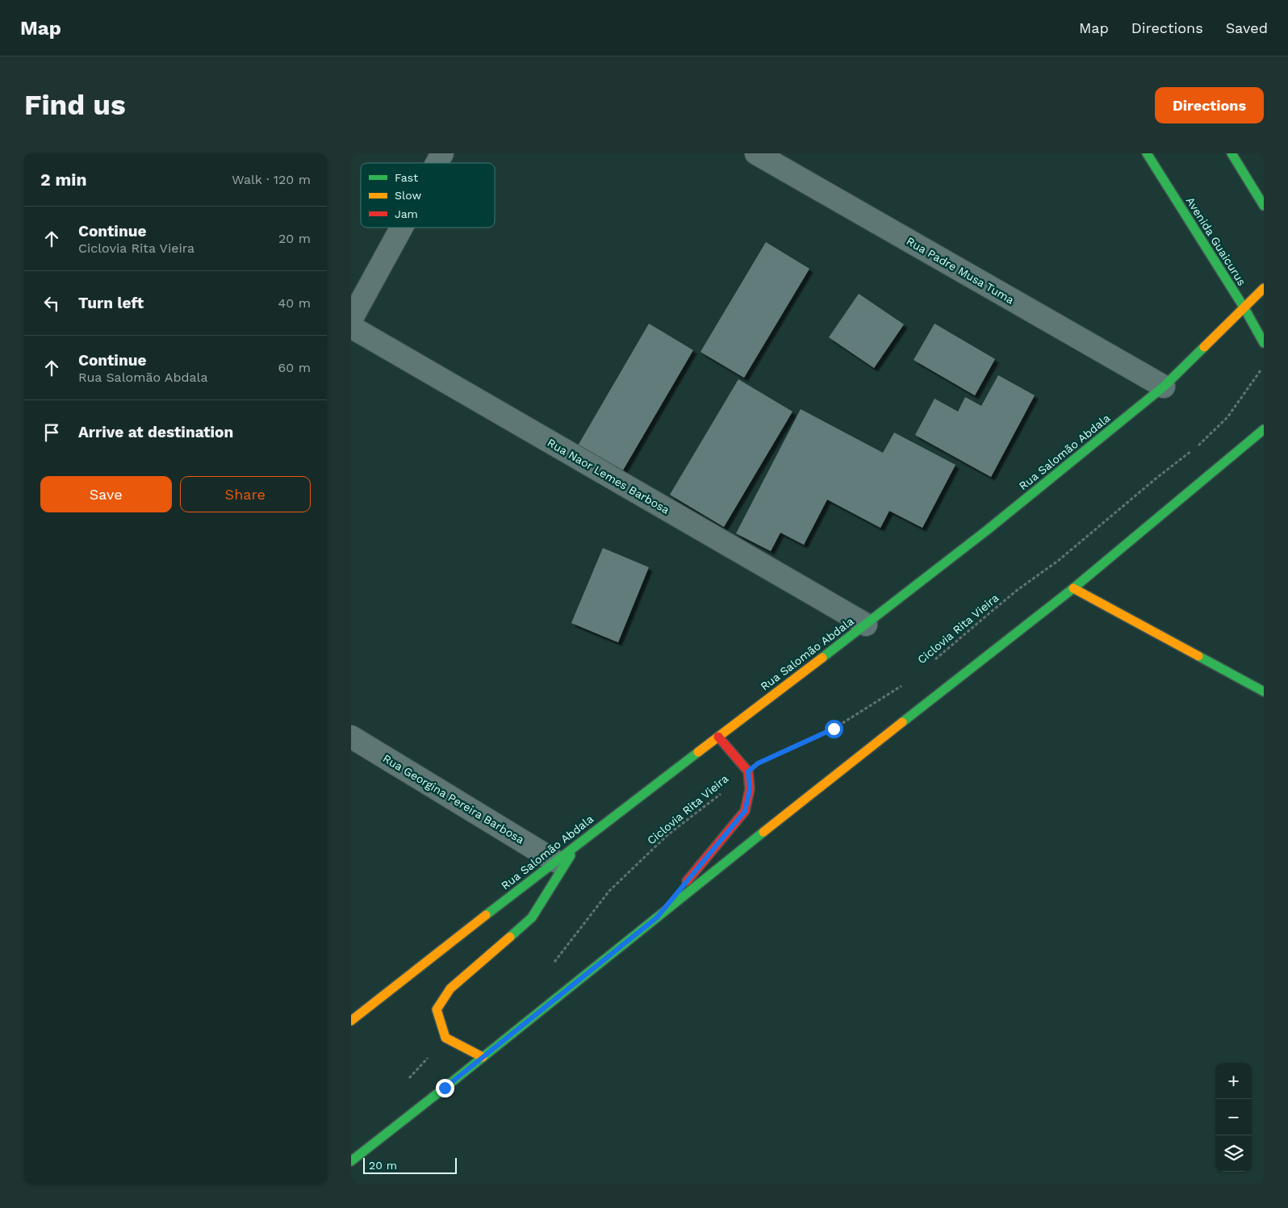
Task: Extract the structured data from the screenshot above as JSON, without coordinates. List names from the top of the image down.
{
  "streets": {
    "street": [
      "Avenida Guaicurus",
      "Rua Padre Musa Tuma",
      "Rua Salomão Abdala",
      "Rua Naor Lemes Barbosa",
      "Rua Georgina Pereira Barbosa"
    ],
    "path": ["Ciclovia Rita Vieira"]
  },
  "crossings": [
    ["Avenida Guaicurus", "Rua Salomão Abdala"],
    ["Rua Padre Musa Tuma", "Rua Salomão Abdala"],
    ["Rua Salomão Abdala", "Rua Naor Lemes Barbosa"],
    ["Rua Salomão Abdala", "Rua Georgina Pereira Barbosa"]
  ],
  "legend": ["Fast", "Slow", "Jam"],
  "scale_bar": "20 m",
  "page": {
    "header": "Map",
    "nav": ["Map", "Directions", "Saved"],
    "buttons": [
      "Directions",
      ["Save", "Share"]
    ],
    "title": "Find us",
    "heading": ["2 min", "Walk · 120 m"],
    "list": [
      ["Continue", "Ciclovia Rita Vieira", "20 m"],
      ["Turn left", "40 m"],
      ["Continue", "Rua Salomão Abdala", "60 m"],
      "Arrive at destination"
    ],
    "map_buttons": ["+", "−"],
    "scale": "20 m"
  }
}
